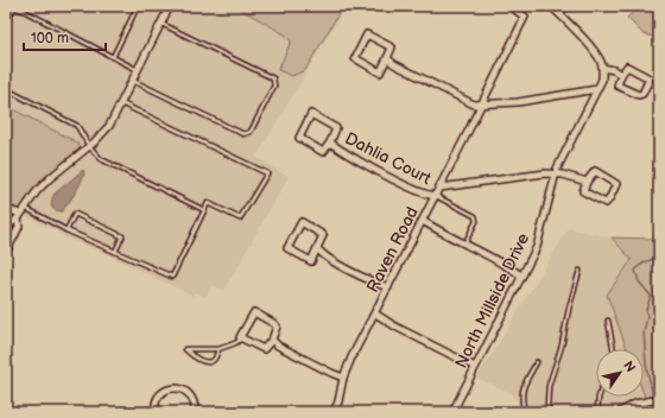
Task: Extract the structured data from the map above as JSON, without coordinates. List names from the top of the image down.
{
  "streets": {
    "street": ["Dahlia Court", "Raven Road", "North Millside Drive"]
  },
  "crossings": [
    ["Dahlia Court", "Raven Road"]
  ],
  "scale_bar": "100 m",
  "north": "top right"
}
